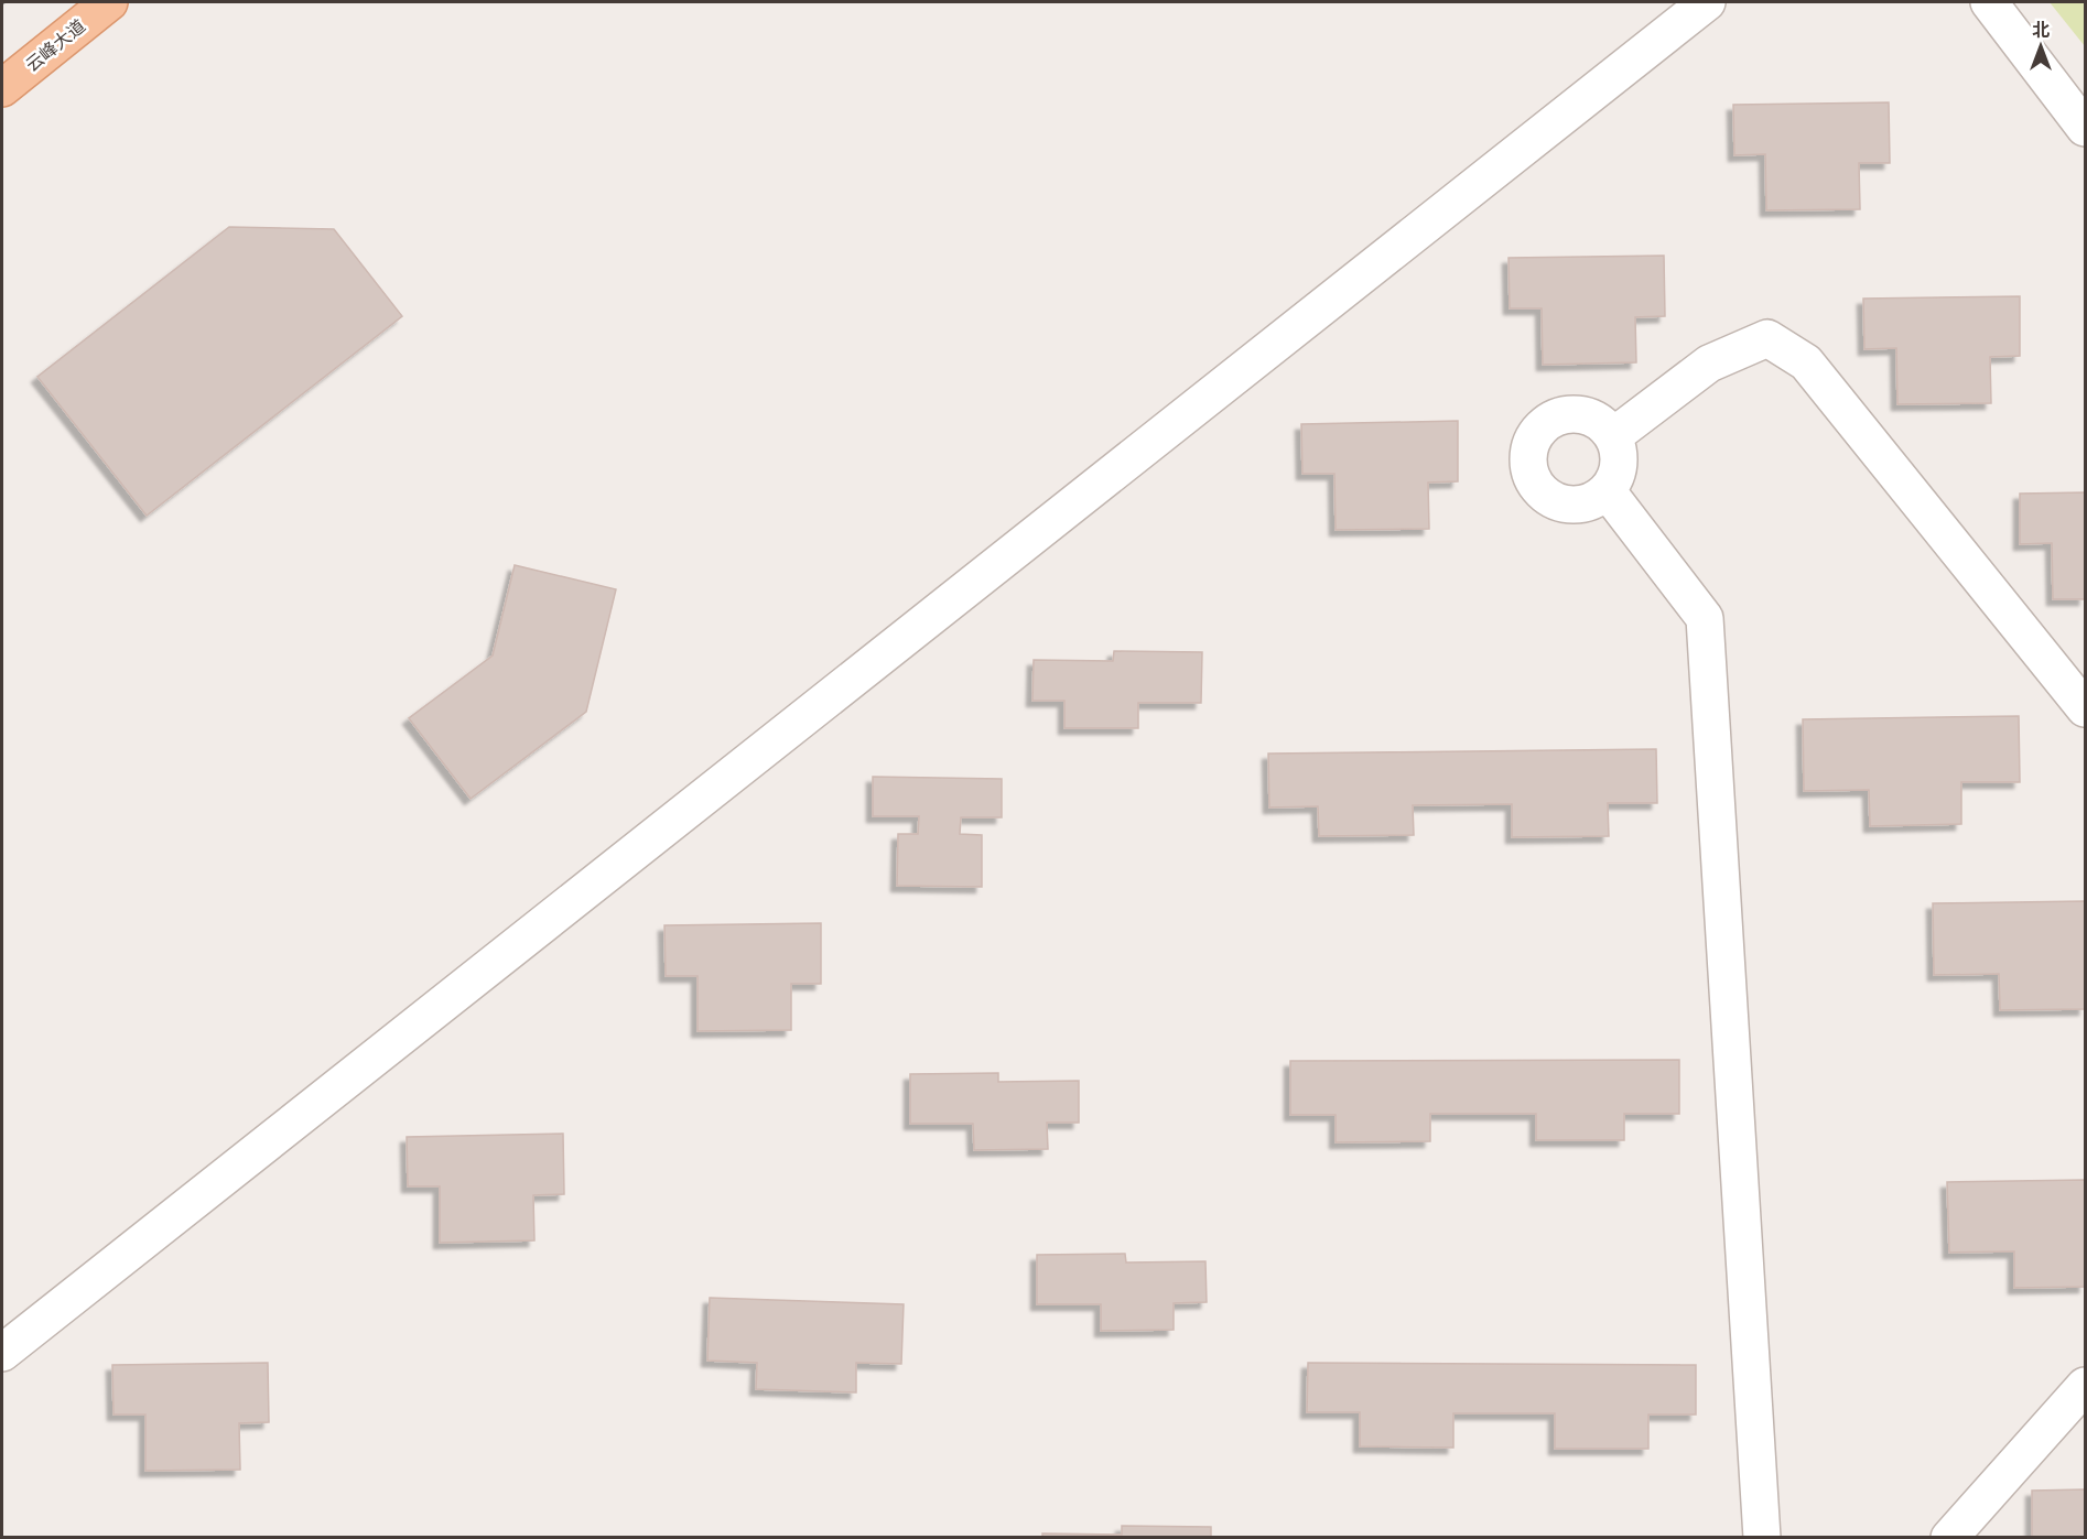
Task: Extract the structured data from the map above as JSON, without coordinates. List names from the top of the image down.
{
  "streets": {
    "main road": ["云峰大道"]
  },
  "north": "top"
}
